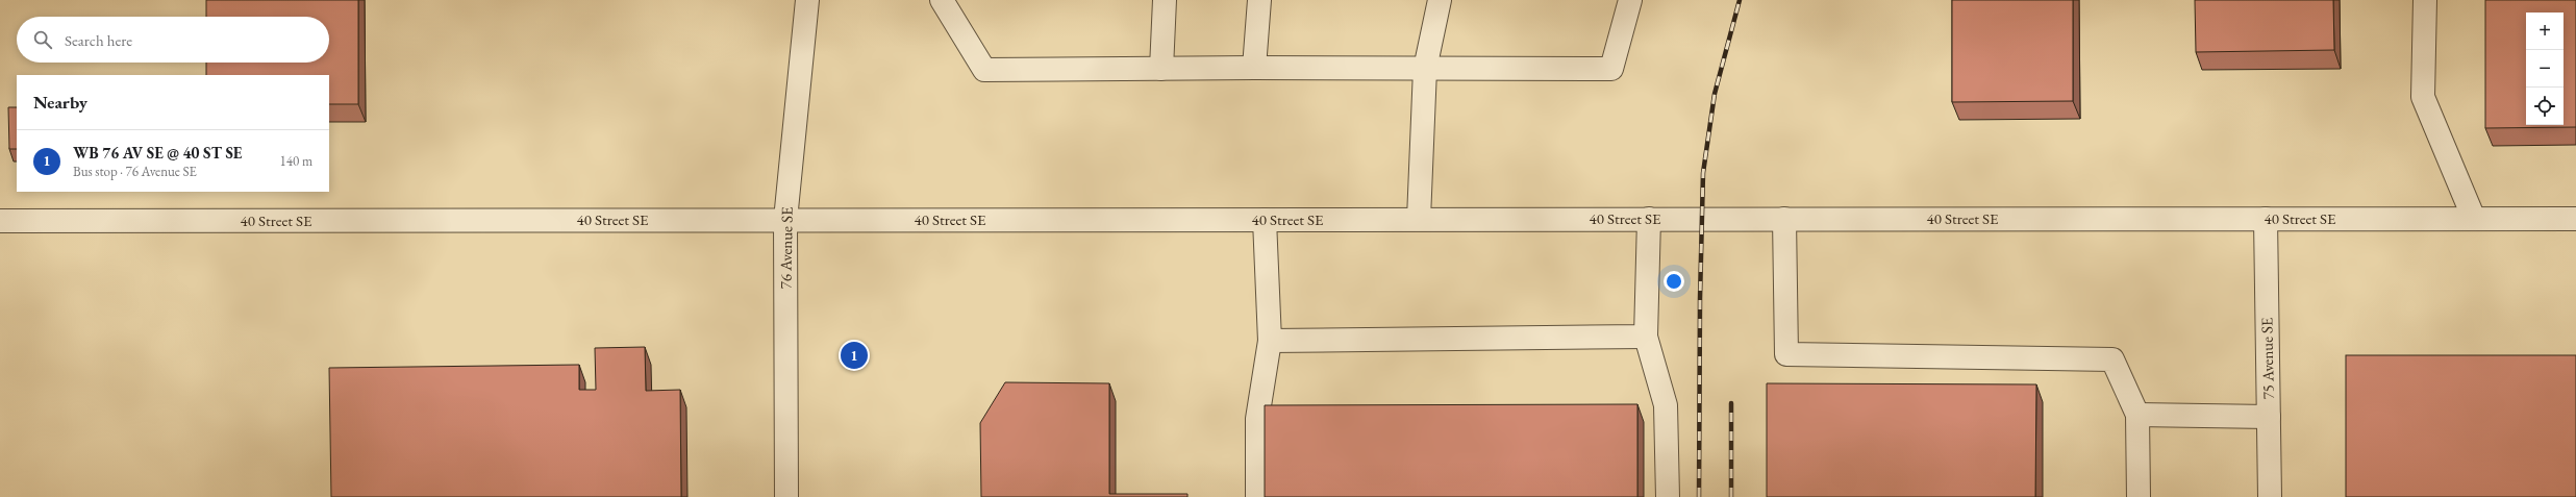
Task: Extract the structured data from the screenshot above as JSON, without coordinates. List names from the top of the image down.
{
  "streets": {
    "street": ["40 Street SE", "76 Avenue SE", "75 Avenue SE"]
  },
  "crossings": [
    ["40 Street SE", "76 Avenue SE"],
    ["40 Street SE", "75 Avenue SE"]
  ],
  "page": {
    "map_buttons": ["+", "−"],
    "search": "Search here",
    "heading": "Nearby",
    "list": [
      {
        "mark": "1",
        "name": "WB 76 AV SE @ 40 ST SE",
        "note": "Bus stop · 76 Avenue SE",
        "value": "140 m"
      }
    ],
    "pins": "1"
  }
}
